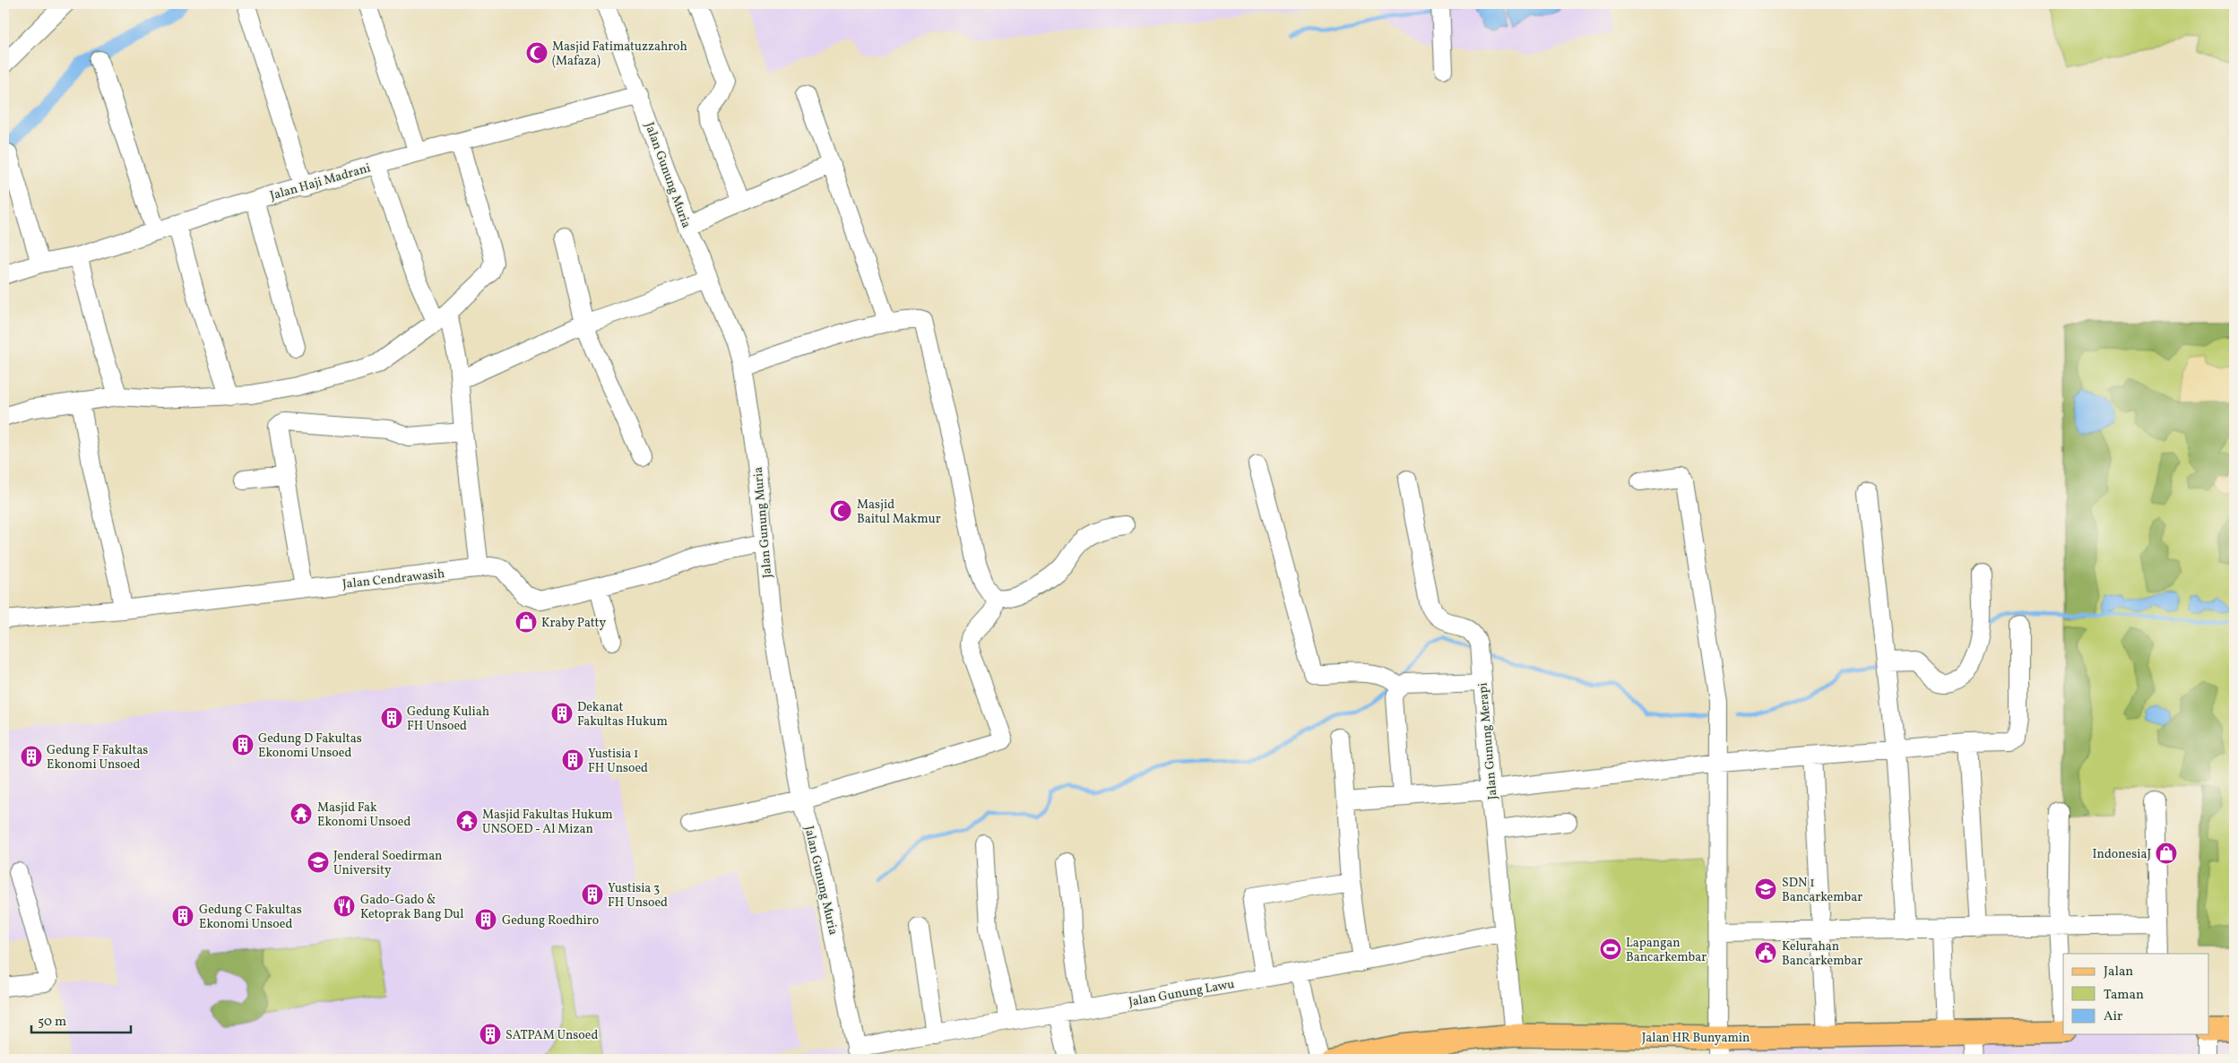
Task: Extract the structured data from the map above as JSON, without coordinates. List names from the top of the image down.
{
  "streets": {
    "main road": ["Jalan HR Bunyamin"],
    "street": [
      "Jalan Gunung Muria",
      "Jalan Haji Madrani",
      "Jalan Cendrawasih",
      "Jalan Gunung Merapi",
      "Jalan Gunung Lawu"
    ]
  },
  "crossings": [
    ["Jalan Gunung Muria", "Jalan Haji Madrani"],
    ["Jalan Gunung Muria", "Jalan Cendrawasih"],
    ["Jalan Gunung Muria", "Jalan Gunung Lawu"],
    ["Jalan Gunung Merapi", "Jalan Gunung Lawu"],
    ["Jalan Gunung Merapi", "Jalan HR Bunyamin"]
  ],
  "places": {
    "mosque": ["Masjid Fatimatuzzahroh (Mafaza)", "Masjid Baitul Makmur"],
    "shop": ["Kraby Patty", "IndonesiaJ"],
    "building": [
      "Dekanat Fakultas Hukum",
      "Gedung Kuliah FH Unsoed",
      "Gedung D Fakultas Ekonomi Unsoed",
      "Gedung F Fakultas Ekonomi Unsoed",
      "Yustisia 1 FH Unsoed",
      "Yustisia 3 FH Unsoed",
      "Gedung C Fakultas Ekonomi Unsoed",
      "Gedung Roedhiro",
      "SATPAM Unsoed"
    ],
    "temple": ["Masjid Fak Ekonomi Unsoed", "Masjid Fakultas Hukum UNSOED - Al Mizan"],
    "school or university": ["Jenderal Soedirman University", "SDN 1 Bancarkembar"],
    "restaurant": ["Gado-Gado & Ketoprak Bang Dul"],
    "sports": ["Lapangan Bancarkembar"],
    "public building": ["Kelurahan Bancarkembar"]
  },
  "legend": ["Jalan", "Taman", "Air"],
  "scale_bar": "50 m"
}
